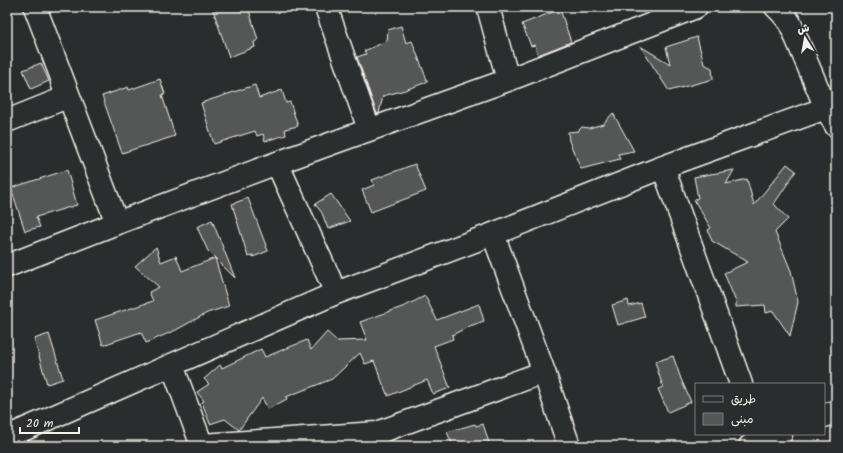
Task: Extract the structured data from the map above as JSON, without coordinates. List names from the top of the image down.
{
  "legend": ["طريق", "مبنى"],
  "scale_bar": "20 m",
  "north": "top"
}
